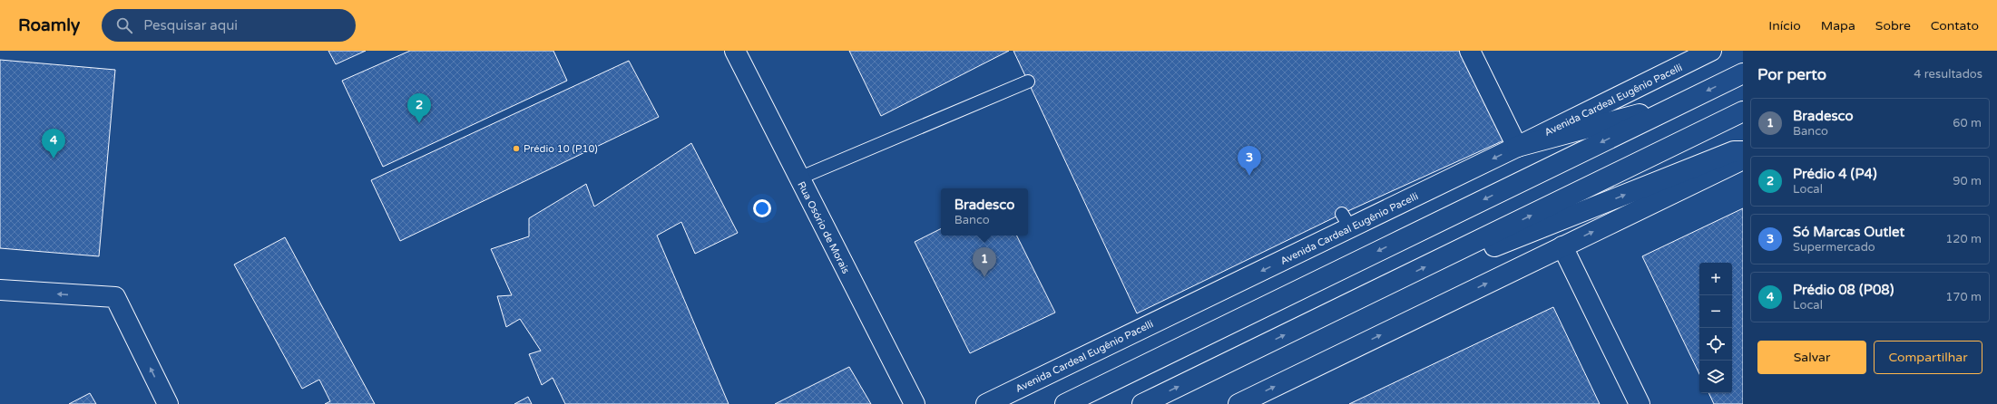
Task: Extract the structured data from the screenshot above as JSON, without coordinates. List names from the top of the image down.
{
  "streets": {
    "main road": ["Avenida Cardeal Eugênio Pacelli", "Rua Osório de Morais"]
  },
  "places": ["Prédio 10 (P10)"],
  "page": {
    "header": "Roamly",
    "search": "Pesquisar aqui",
    "nav": [
      "Início",
      "Mapa",
      "Sobre",
      "Contato"
    ],
    "heading": ["Por perto", "4 resultados"],
    "pins": [
      "2",
      "4",
      "3",
      "1"
    ],
    "list": [
      {
        "mark": "1",
        "name": "Bradesco",
        "note": "Banco",
        "value": "60 m"
      },
      {
        "mark": "2",
        "name": "Prédio 4 (P4)",
        "note": "Local",
        "value": "90 m"
      },
      {
        "mark": "3",
        "name": "Só Marcas Outlet",
        "note": "Supermercado",
        "value": "120 m"
      },
      {
        "mark": "4",
        "name": "Prédio 08 (P08)",
        "note": "Local",
        "value": "170 m"
      }
    ],
    "popup": ["Bradesco", "Banco"],
    "map_buttons": ["+", "−"],
    "buttons": ["Salvar", "Compartilhar"]
  }
}
